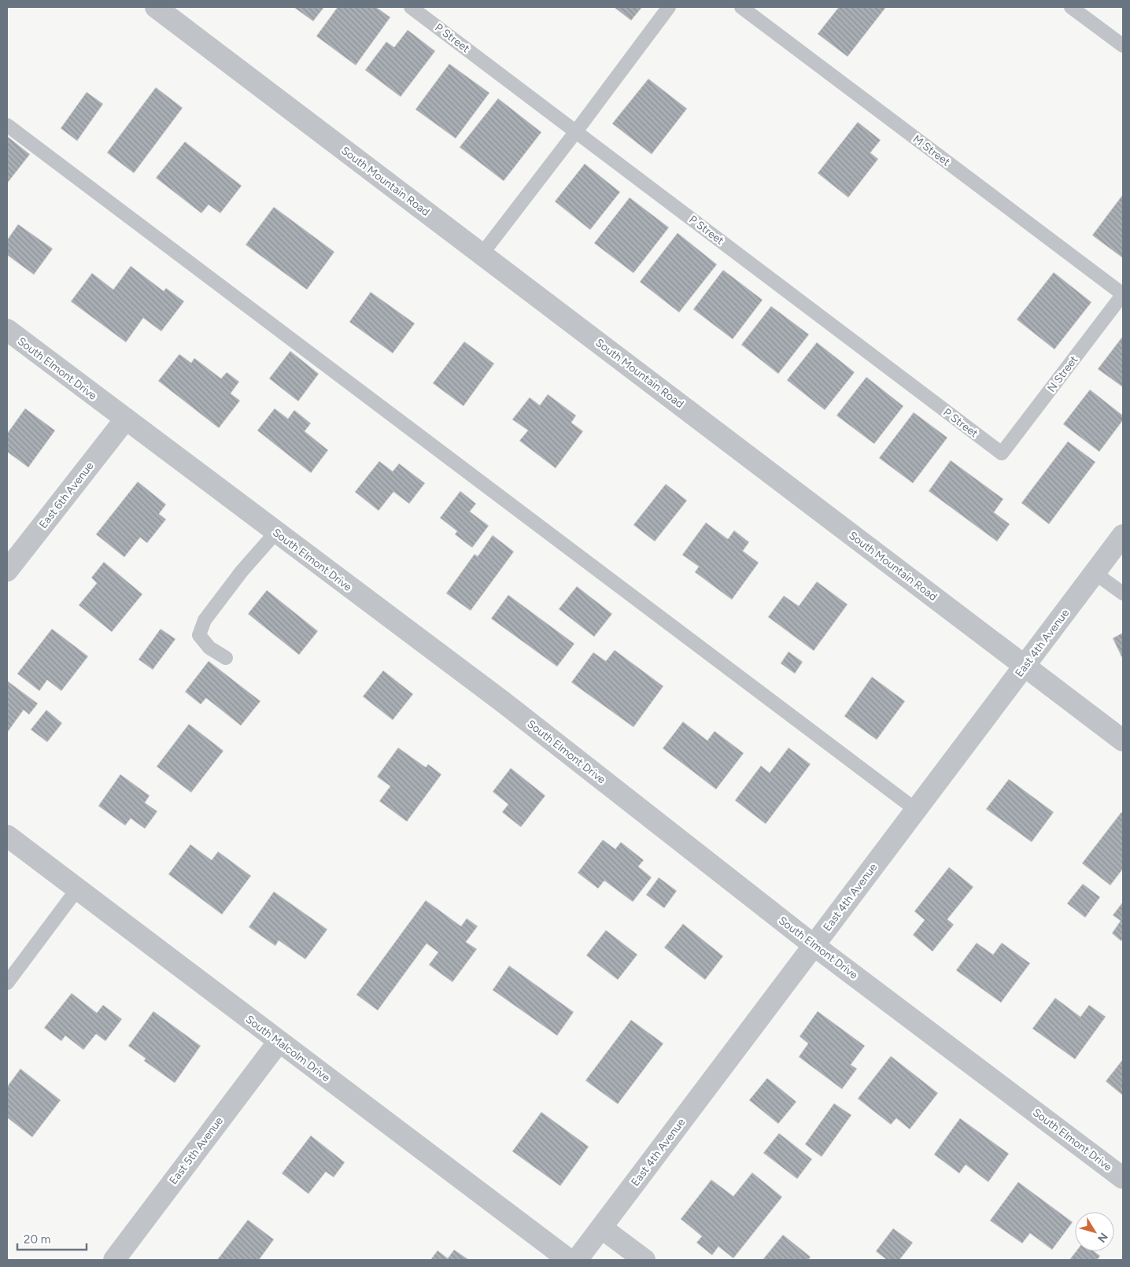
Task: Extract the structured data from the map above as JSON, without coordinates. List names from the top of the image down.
{
  "streets": {
    "street": [
      "South Mountain Road",
      "South Elmont Drive",
      "East 6th Avenue",
      "East 4th Avenue",
      "South Malcolm Drive",
      "East 5th Avenue"
    ],
    "lane": ["P Street", "M Street", "N Street"]
  },
  "crossings": [
    ["P Street", "N Street"],
    ["M Street", "N Street"],
    ["South Mountain Road", "East 4th Avenue"],
    ["South Elmont Drive", "East 6th Avenue"],
    ["South Elmont Drive", "East 4th Avenue"],
    ["South Malcolm Drive", "East 5th Avenue"]
  ],
  "scale_bar": "20 m",
  "north": "bottom right"
}
